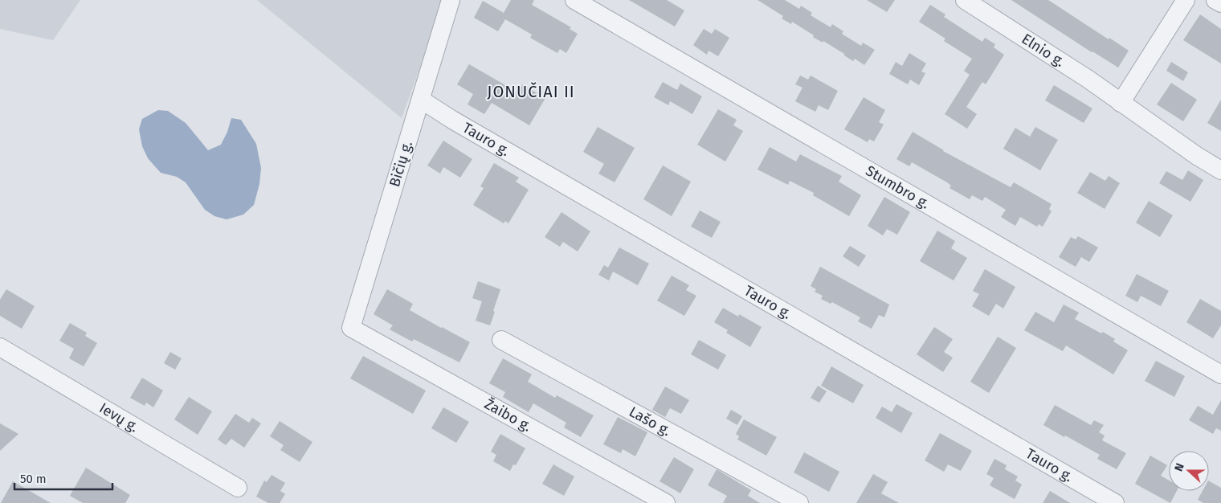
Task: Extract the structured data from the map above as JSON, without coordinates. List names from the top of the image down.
{
  "streets": {
    "street": [
      "Elnio g.",
      "Tauro g.",
      "Bičių g.",
      "Stumbro g.",
      "Žaibo g.",
      "Ievų g.",
      "Lašo g."
    ]
  },
  "crossings": [
    ["Tauro g.", "Bičių g."],
    ["Bičių g.", "Žaibo g."]
  ],
  "districts": ["JONUČIAI II"],
  "scale_bar": "50 m",
  "north": "left"
}
